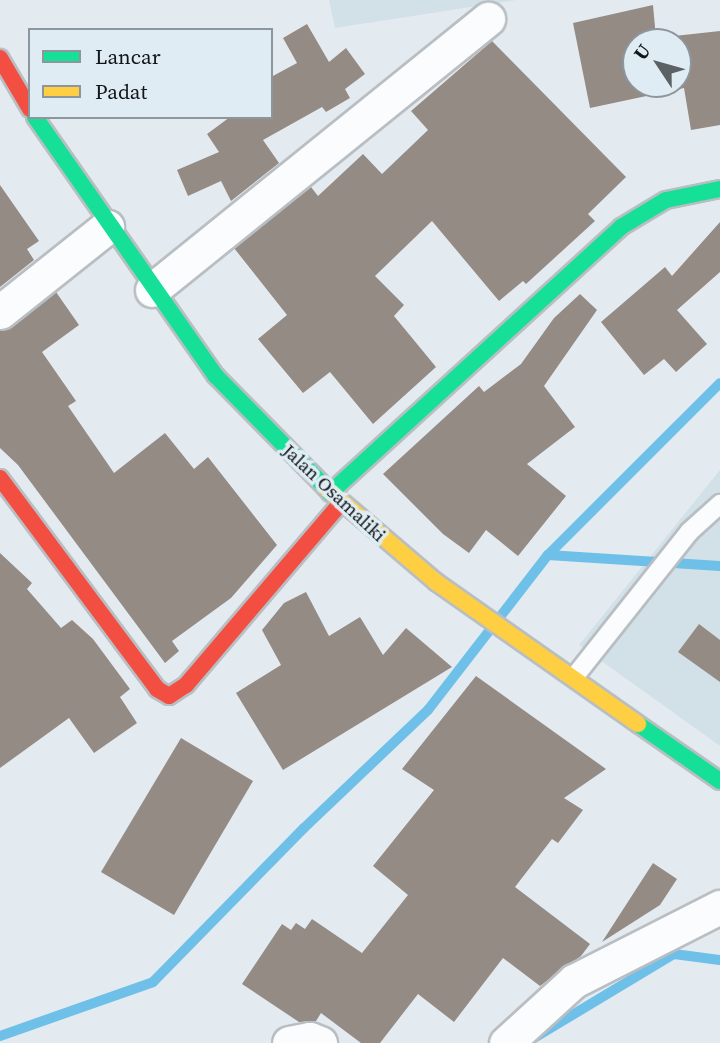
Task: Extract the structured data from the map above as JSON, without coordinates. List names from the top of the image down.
{
  "streets": {
    "main road": ["Jalan Osamaliki"]
  },
  "legend": ["Lancar", "Padat"],
  "north": "top left"
}
